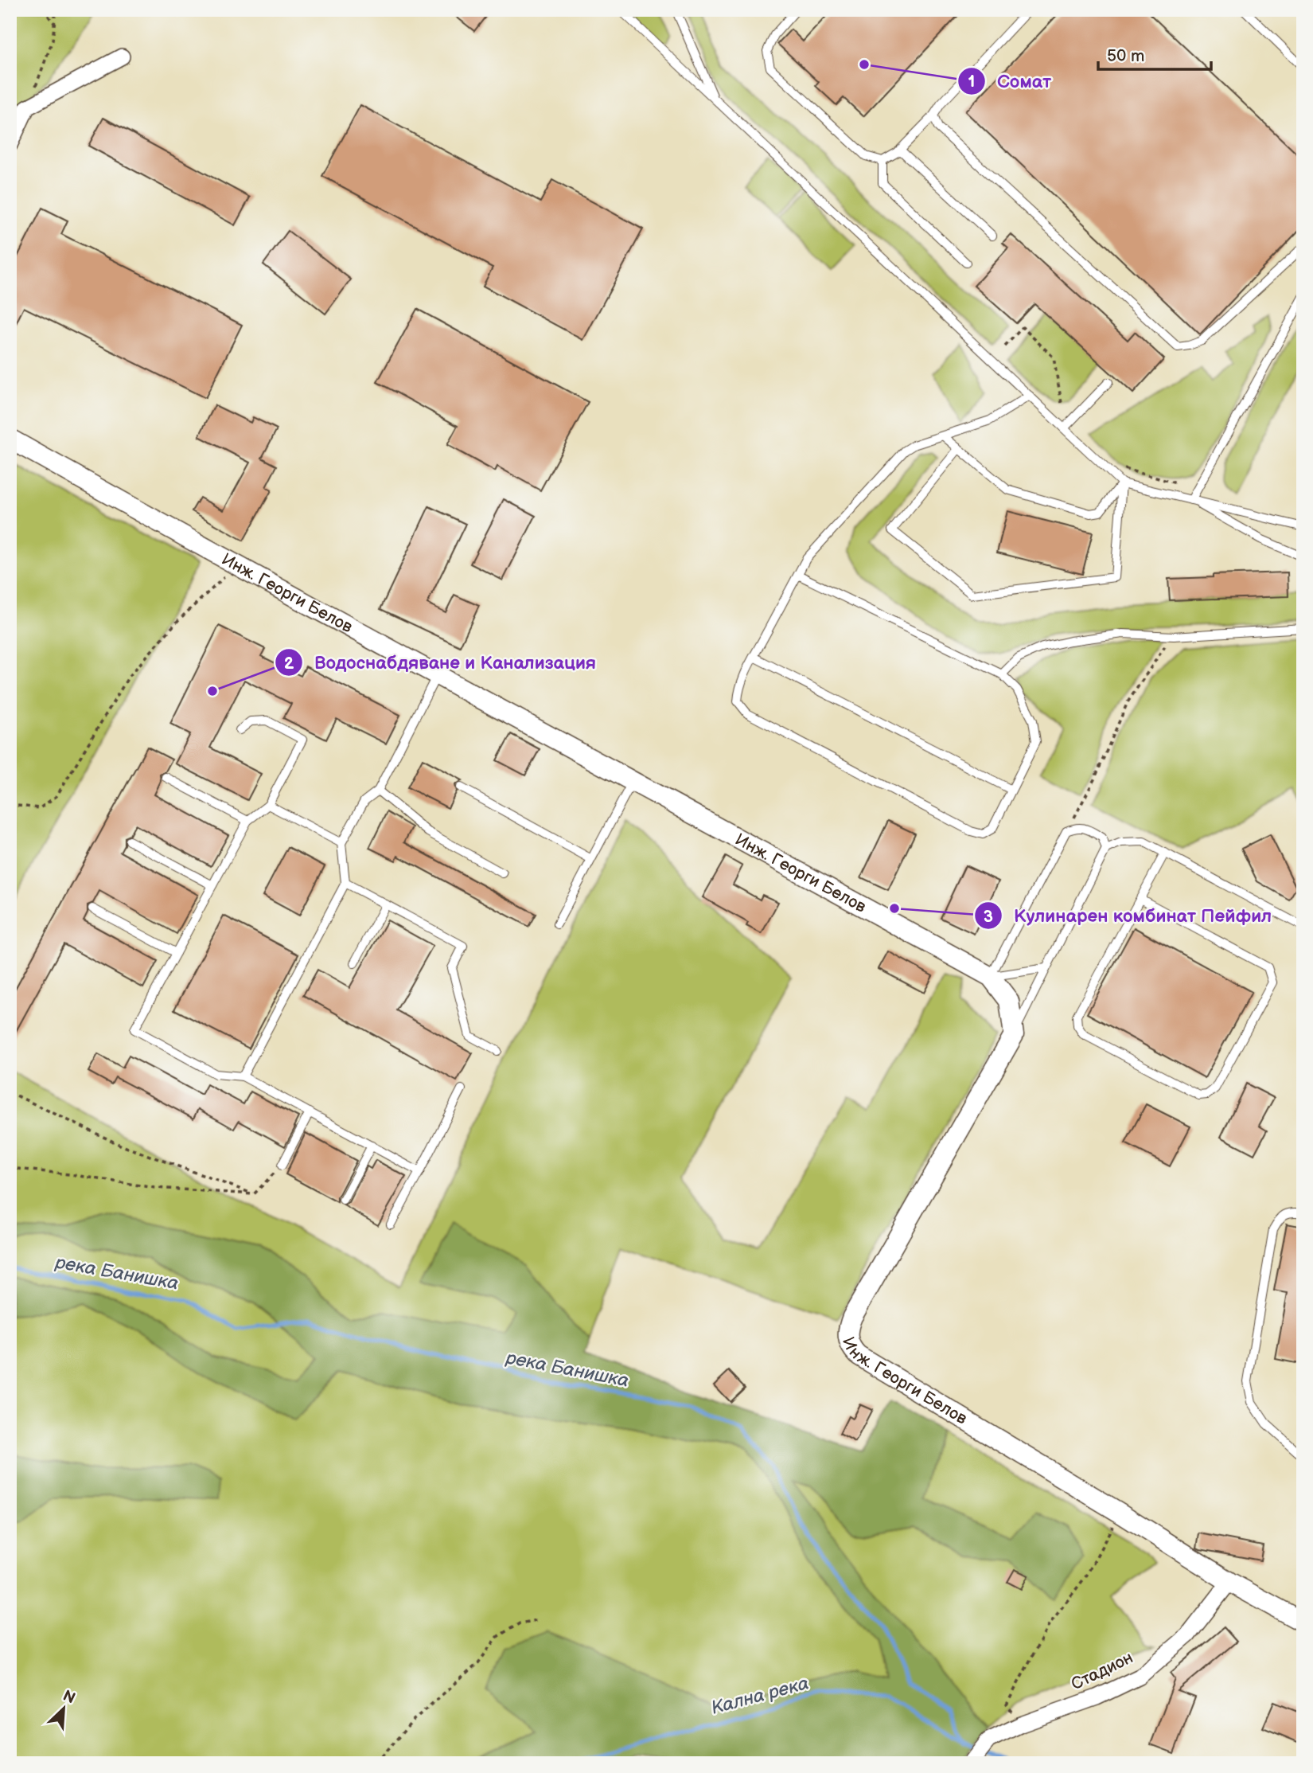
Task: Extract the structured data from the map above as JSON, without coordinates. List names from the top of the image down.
{
  "streets": {
    "street": ["Инж. Георги Белов", "Стадион"]
  },
  "crossings": [
    ["Инж. Георги Белов", "Стадион"]
  ],
  "water": ["река Банишка", "Кална река"],
  "places": ["Сомат", "Водоснабдяване и Канализация", "Кулинарен комбинат Пейфил"],
  "scale_bar": "50 m",
  "north": "top right"
}
